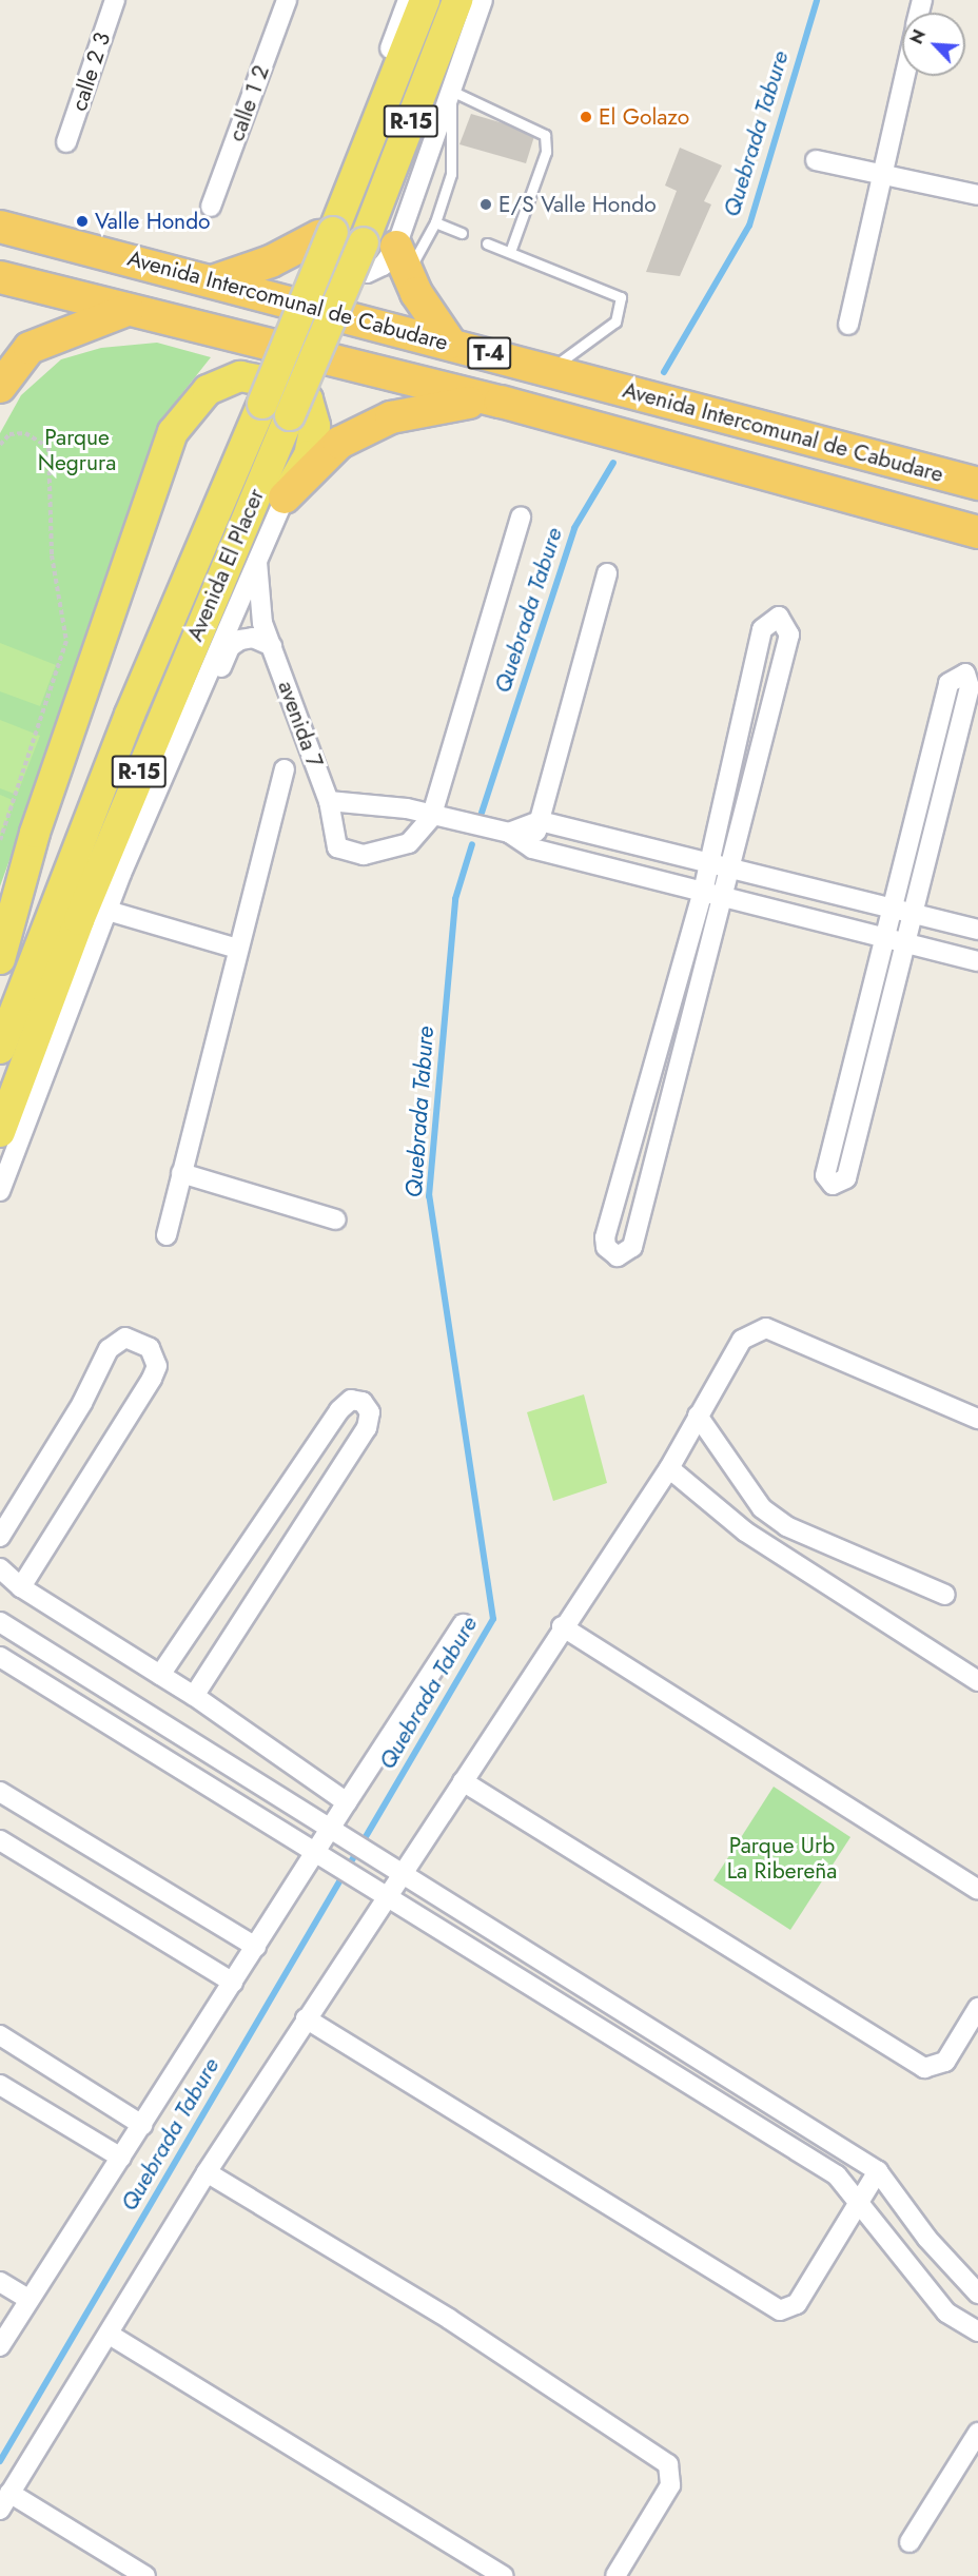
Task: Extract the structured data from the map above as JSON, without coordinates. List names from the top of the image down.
{
  "streets": {
    "highway": ["Avenida Intercomunal de Cabudare", "T-4"],
    "main road": ["R-15", "Avenida El Placer"],
    "street": ["calle 2 3", "calle 1 2", "avenida 7"]
  },
  "water": ["Quebrada Tabure"],
  "parks": ["Parque Negrura", "Parque Urb La Ribereña"],
  "places": ["El Golazo", "E/S Valle Hondo", "Valle Hondo"],
  "north": "top left"
}
